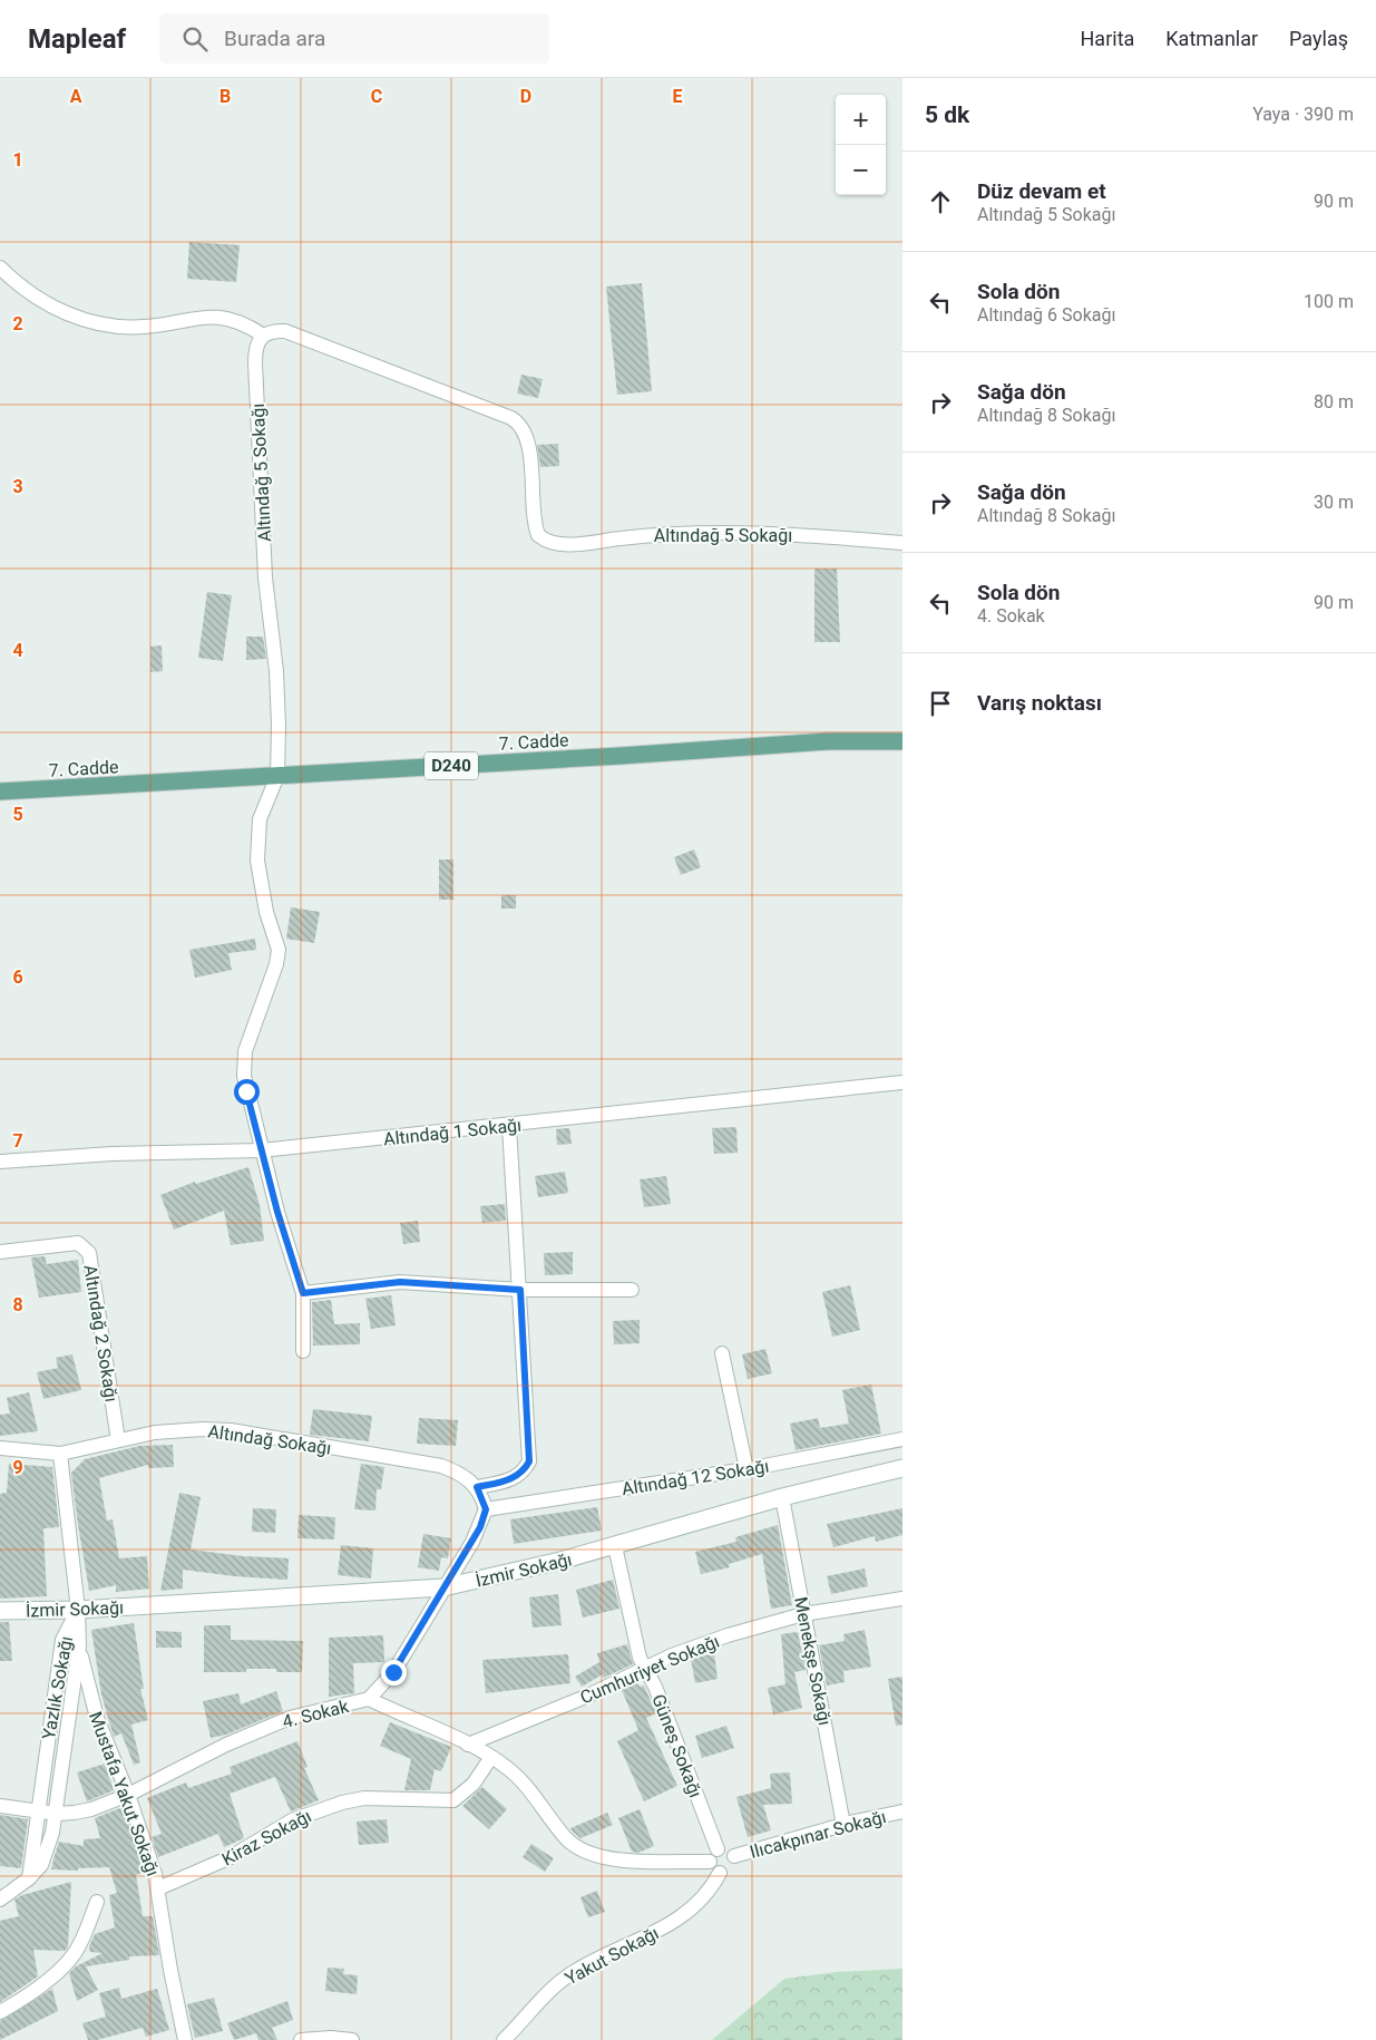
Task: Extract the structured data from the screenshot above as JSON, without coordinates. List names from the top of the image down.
{
  "streets": {
    "main road": ["7. Cadde", "D240"],
    "street": [
      "Altındağ 5 Sokağı",
      "Altındağ 1 Sokağı",
      "Altındağ 2 Sokağı",
      "Altındağ Sokağı",
      "Altındağ 12 Sokağı",
      "İzmir Sokağı",
      "Menekşe Sokağı",
      "Cumhuriyet Sokağı",
      "Yazlık Sokağı",
      "4. Sokak",
      "Güneş Sokağı",
      "Mustafa Yakut Sokağı",
      "Ilıcakpınar Sokağı",
      "Kiraz Sokağı",
      "Yakut Sokağı"
    ]
  },
  "crossings": [
    ["Altındağ 5 Sokağı", "7. Cadde"],
    ["Altındağ 5 Sokağı", "Altındağ 1 Sokağı"],
    ["Altındağ 2 Sokağı", "Altındağ Sokağı"],
    ["Altındağ 12 Sokağı", "4. Sokak"],
    ["İzmir Sokağı", "Menekşe Sokağı"],
    ["İzmir Sokağı", "Yazlık Sokağı"],
    ["İzmir Sokağı", "4. Sokak"],
    ["İzmir Sokağı", "Güneş Sokağı"],
    ["Menekşe Sokağı", "Cumhuriyet Sokağı"],
    ["Menekşe Sokağı", "Ilıcakpınar Sokağı"],
    ["Cumhuriyet Sokağı", "Güneş Sokağı"],
    ["Yazlık Sokağı", "4. Sokak"],
    ["Yazlık Sokağı", "Mustafa Yakut Sokağı"],
    ["4. Sokak", "Mustafa Yakut Sokağı"],
    ["Güneş Sokağı", "Ilıcakpınar Sokağı"],
    ["Güneş Sokağı", "Yakut Sokağı"],
    ["Mustafa Yakut Sokağı", "Kiraz Sokağı"],
    ["Ilıcakpınar Sokağı", "Yakut Sokağı"]
  ],
  "page": {
    "header": "Mapleaf",
    "search": "Burada ara",
    "nav": ["Harita", "Katmanlar", "Paylaş"],
    "heading": ["5 dk", "Yaya · 390 m"],
    "map_buttons": ["+", "−"],
    "list": [
      ["Düz devam et", "Altındağ 5 Sokağı", "90 m"],
      ["Sola dön", "Altındağ 6 Sokağı", "100 m"],
      ["Sağa dön", "Altındağ 8 Sokağı", "80 m"],
      ["Sağa dön", "Altındağ 8 Sokağı", "30 m"],
      ["Sola dön", "4. Sokak", "90 m"],
      "Varış noktası"
    ]
  },
  "grid": {
    "columns": [
      "A",
      "B",
      "C",
      "D",
      "E"
    ],
    "rows": [
      "1",
      "2",
      "3",
      "4",
      "5",
      "6",
      "7",
      "8",
      "9"
    ]
  }
}
